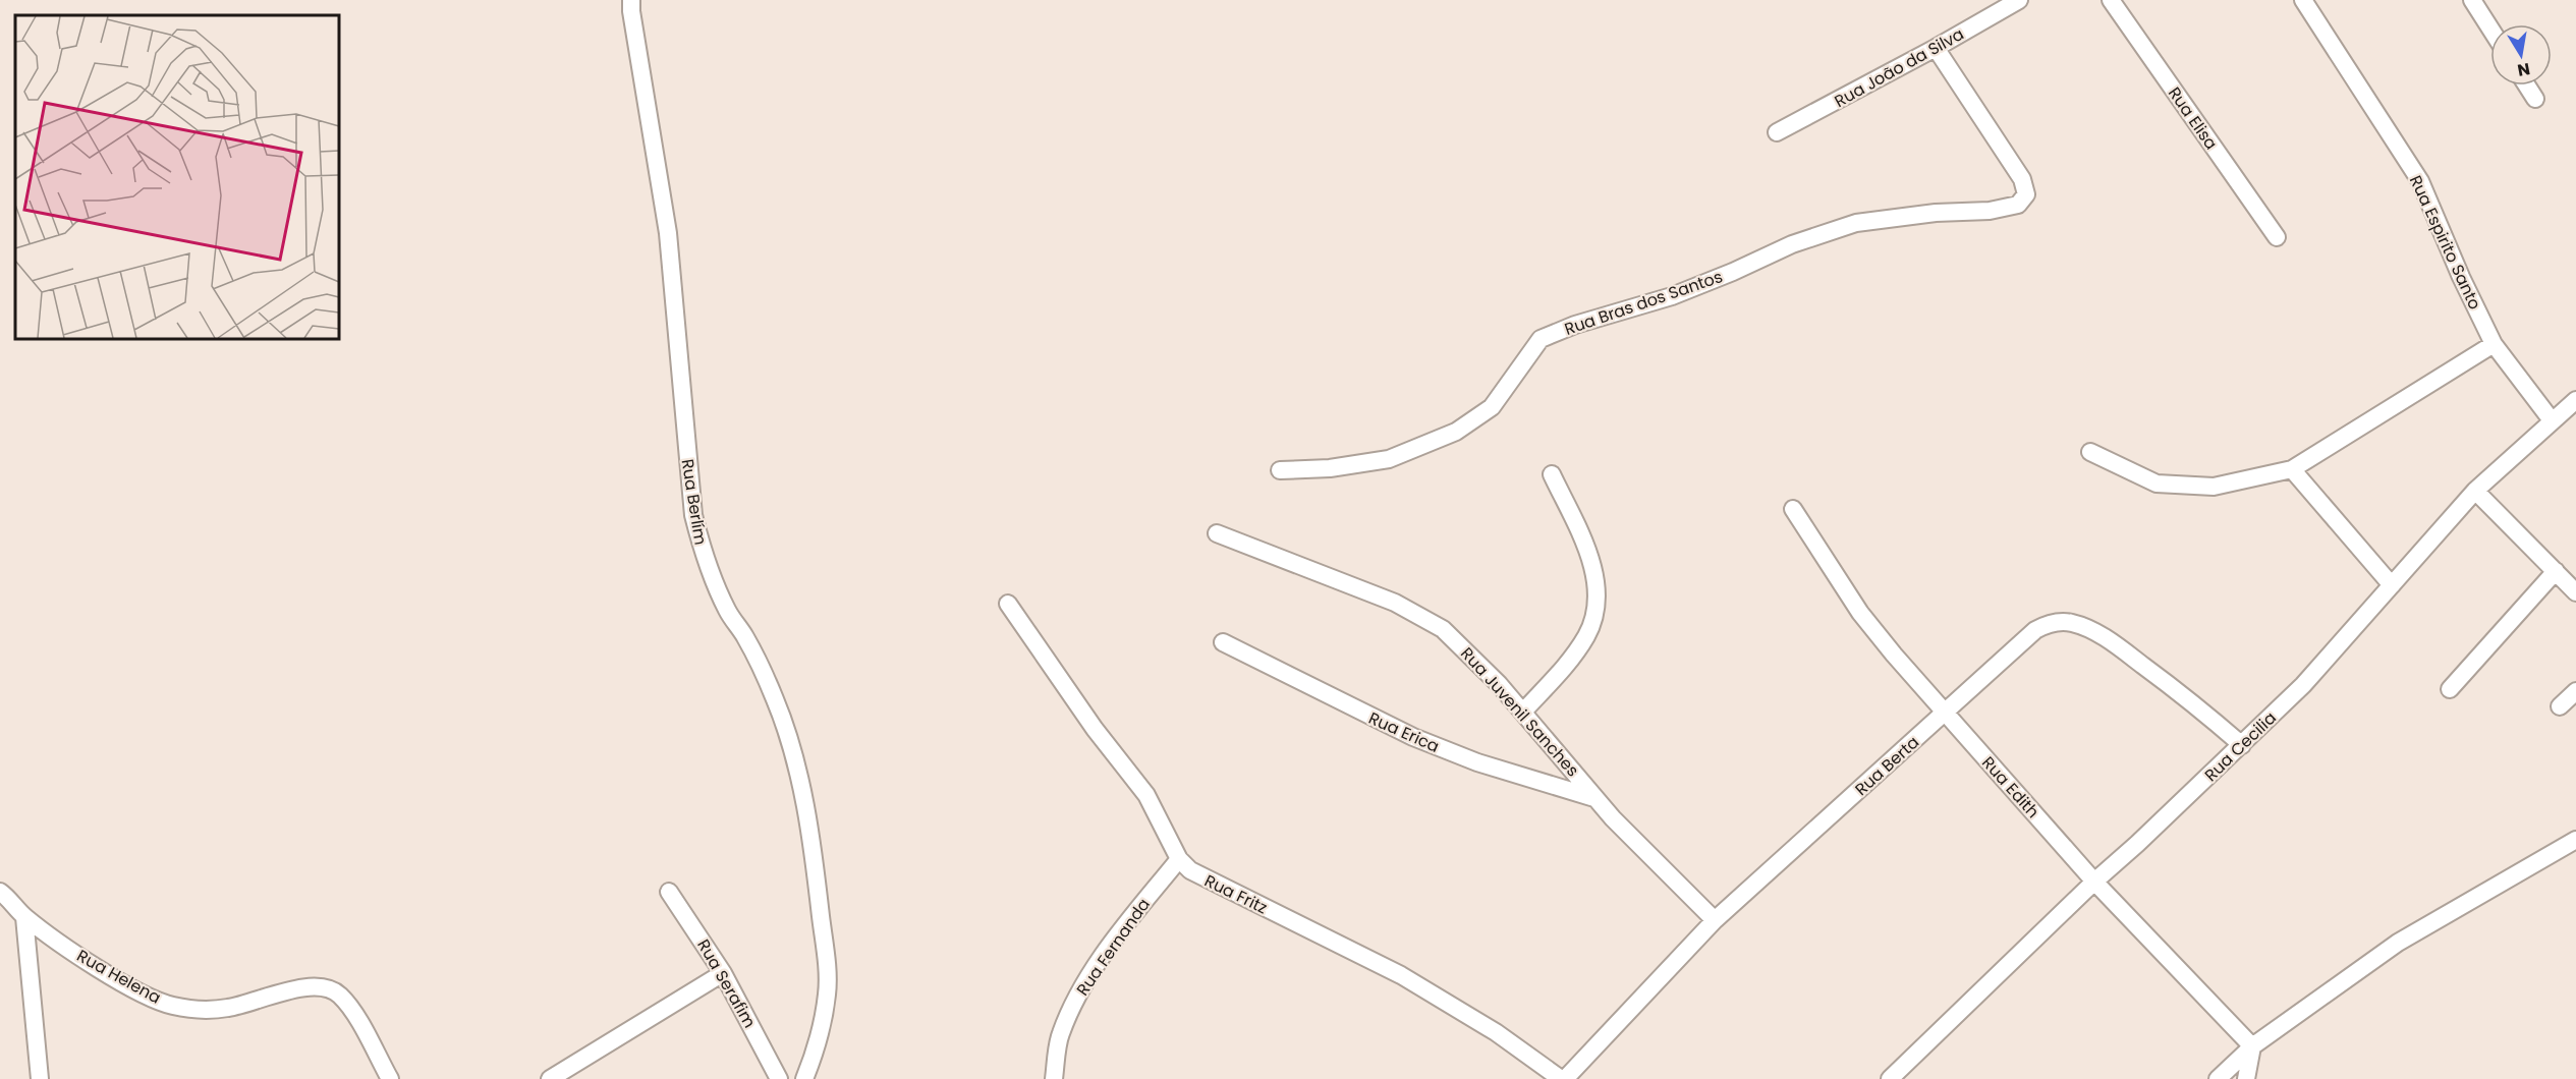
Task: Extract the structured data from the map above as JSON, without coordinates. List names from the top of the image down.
{
  "streets": {
    "street": [
      "Rua João da Silva",
      "Rua Elisa",
      "Rua Espirito Santo",
      "Rua Bras dos Santos",
      "Rua Berlím",
      "Rua Juvenil Sanches",
      "Rua Erica",
      "Rua Cecilia",
      "Rua Berta",
      "Rua Edith",
      "Rua Fritz",
      "Rua Fernanda",
      "Rua Helena",
      "Rua Serafim"
    ]
  },
  "crossings": [
    ["Rua João da Silva", "Rua Bras dos Santos"],
    ["Rua Espirito Santo", "Rua Cecilia"],
    ["Rua Juvenil Sanches", "Rua Erica"],
    ["Rua Juvenil Sanches", "Rua Berta"],
    ["Rua Cecilia", "Rua Berta"],
    ["Rua Cecilia", "Rua Edith"],
    ["Rua Berta", "Rua Edith"],
    ["Rua Berta", "Rua Fritz"],
    ["Rua Fritz", "Rua Fernanda"]
  ],
  "north": "bottom"
}
